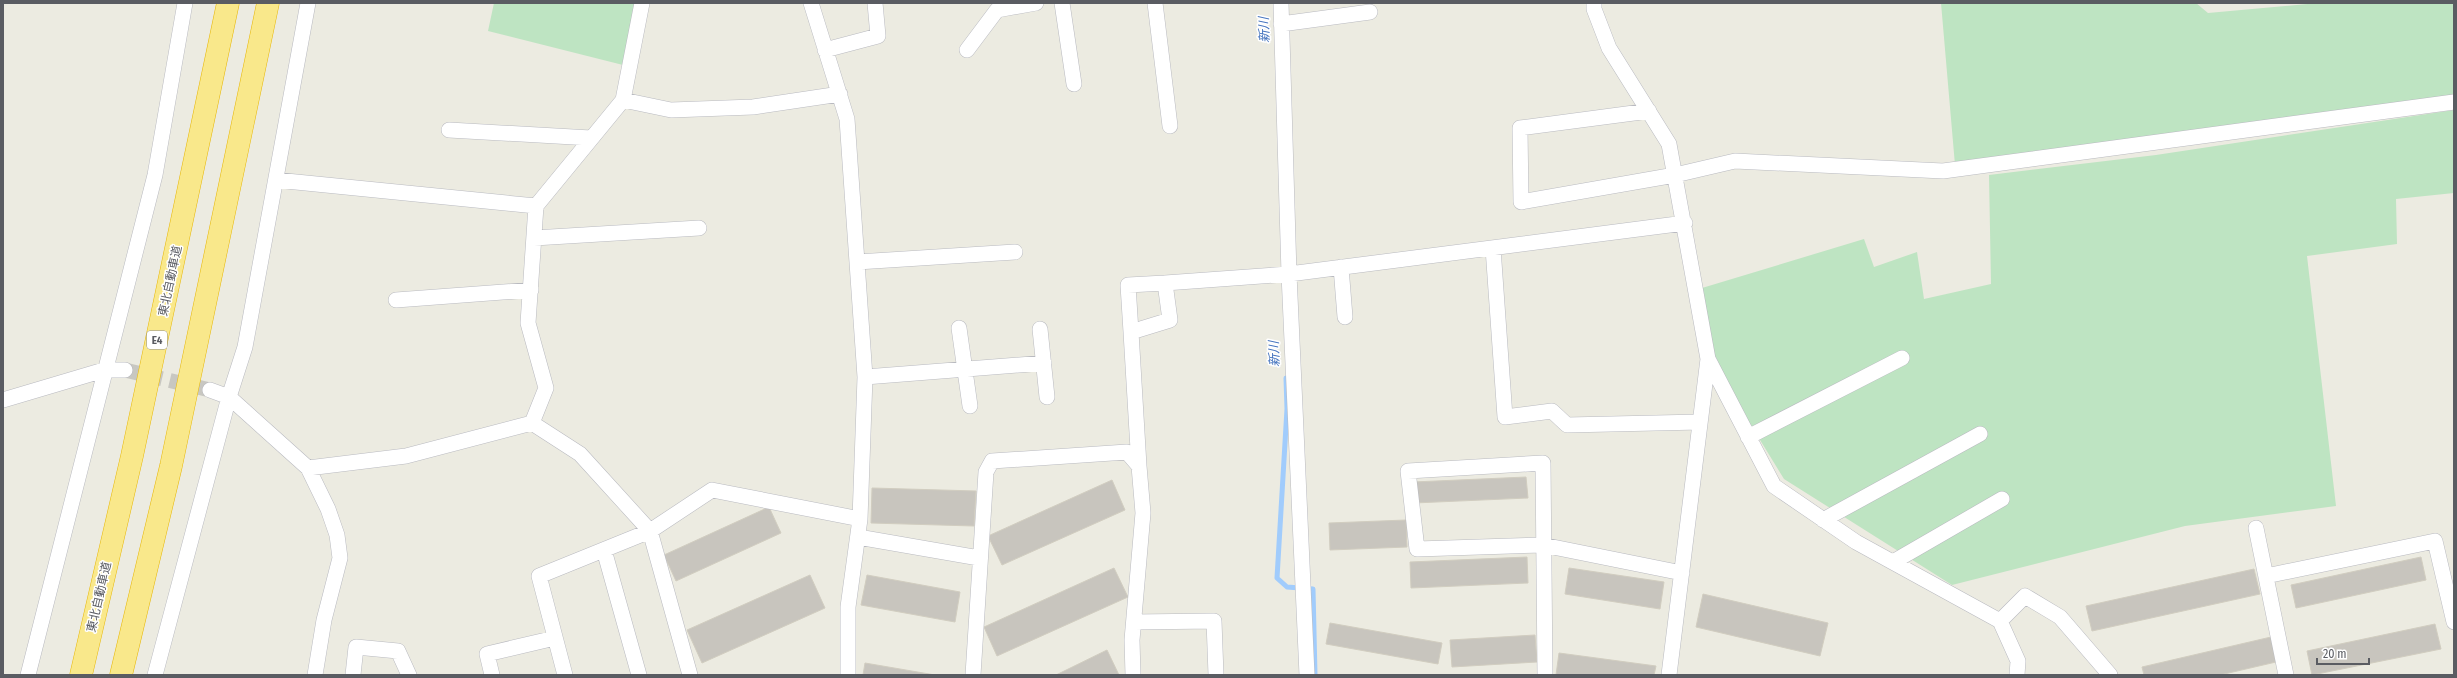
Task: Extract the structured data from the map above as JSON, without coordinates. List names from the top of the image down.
{
  "streets": {
    "highway": ["東北自動車道", "E4"]
  },
  "water": ["新川"],
  "scale_bar": "20 m"
}
